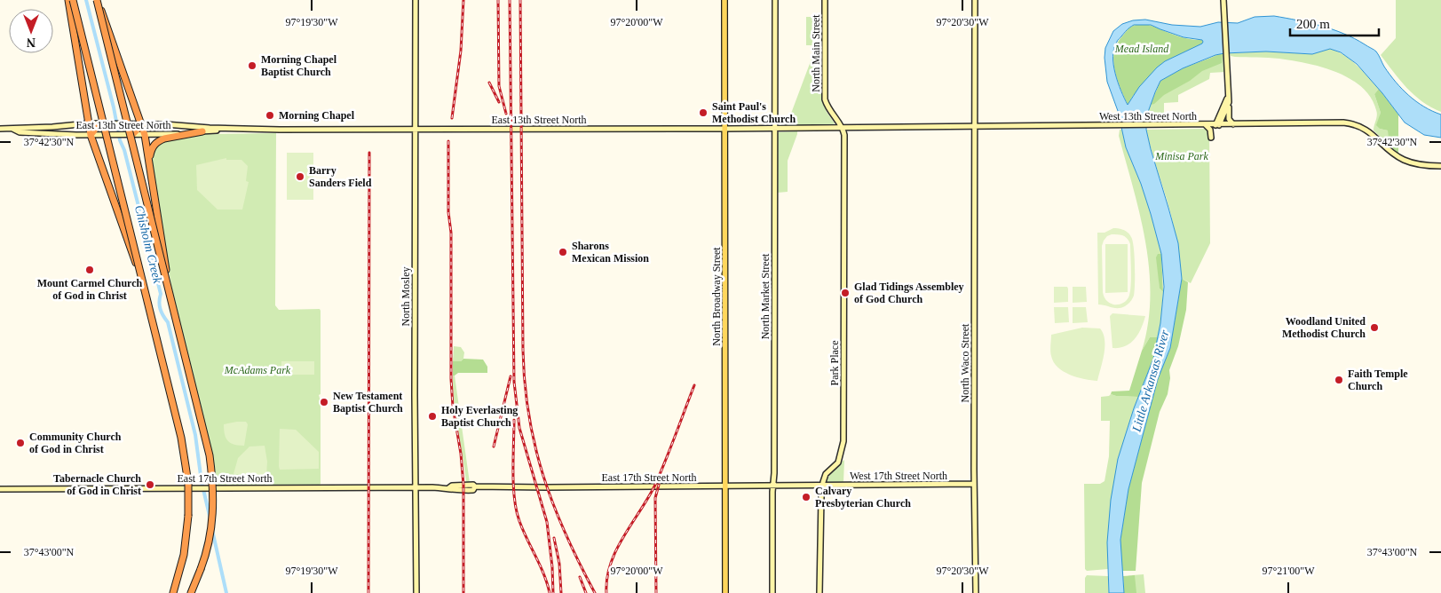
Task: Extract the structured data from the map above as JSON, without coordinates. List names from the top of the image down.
{
  "streets": {
    "main road": ["North Broadway Street"],
    "street": [
      "North Main Street",
      "West 13th Street North",
      "East 13th Street North",
      "North Mosley",
      "North Market Street",
      "Park Place",
      "North Waco Street",
      "West 17th Street North",
      "East 17th Street North"
    ]
  },
  "crossings": [
    ["North Main Street", "West 13th Street North"],
    ["North Main Street", "East 13th Street North"],
    ["North Main Street", "Park Place"],
    ["West 13th Street North", "East 13th Street North"],
    ["West 13th Street North", "Park Place"],
    ["West 13th Street North", "North Waco Street"],
    ["East 13th Street North", "North Mosley"],
    ["East 13th Street North", "North Broadway Street"],
    ["East 13th Street North", "North Market Street"],
    ["East 13th Street North", "Park Place"],
    ["North Mosley", "East 17th Street North"],
    ["North Broadway Street", "East 17th Street North"],
    ["North Market Street", "East 17th Street North"],
    ["Park Place", "West 17th Street North"],
    ["Park Place", "East 17th Street North"],
    ["North Waco Street", "West 17th Street North"],
    ["West 17th Street North", "East 17th Street North"]
  ],
  "water": ["Chisholm Creek", "Little Arkansas River"],
  "parks": ["Mead Island", "Minisa Park", "McAdams Park"],
  "places": [
    "Morning Chapel Baptist Church",
    "Saint Paul's Methodist Church",
    "Morning Chapel",
    "Barry Sanders Field",
    "Sharons Mexican Mission",
    "Mount Carmel Church of God in Christ",
    "Glad Tidings Assembley of God Church",
    "Woodland United Methodist Church",
    "Faith Temple Church",
    "New Testament Baptist Church",
    "Holy Everlasting Baptist Church",
    "Community Church of God in Christ",
    "Tabernacle Church of God in Christ",
    "Calvary Presbyterian Church"
  ],
  "scale_bar": "200 m",
  "north": "bottom",
  "coordinates": [
    "97°19'30\"W",
    "97°20'00\"W",
    "97°20'30\"W",
    "37°42'30\"N",
    "37°43'00\"N",
    "97°21'00\"W"
  ]
}
